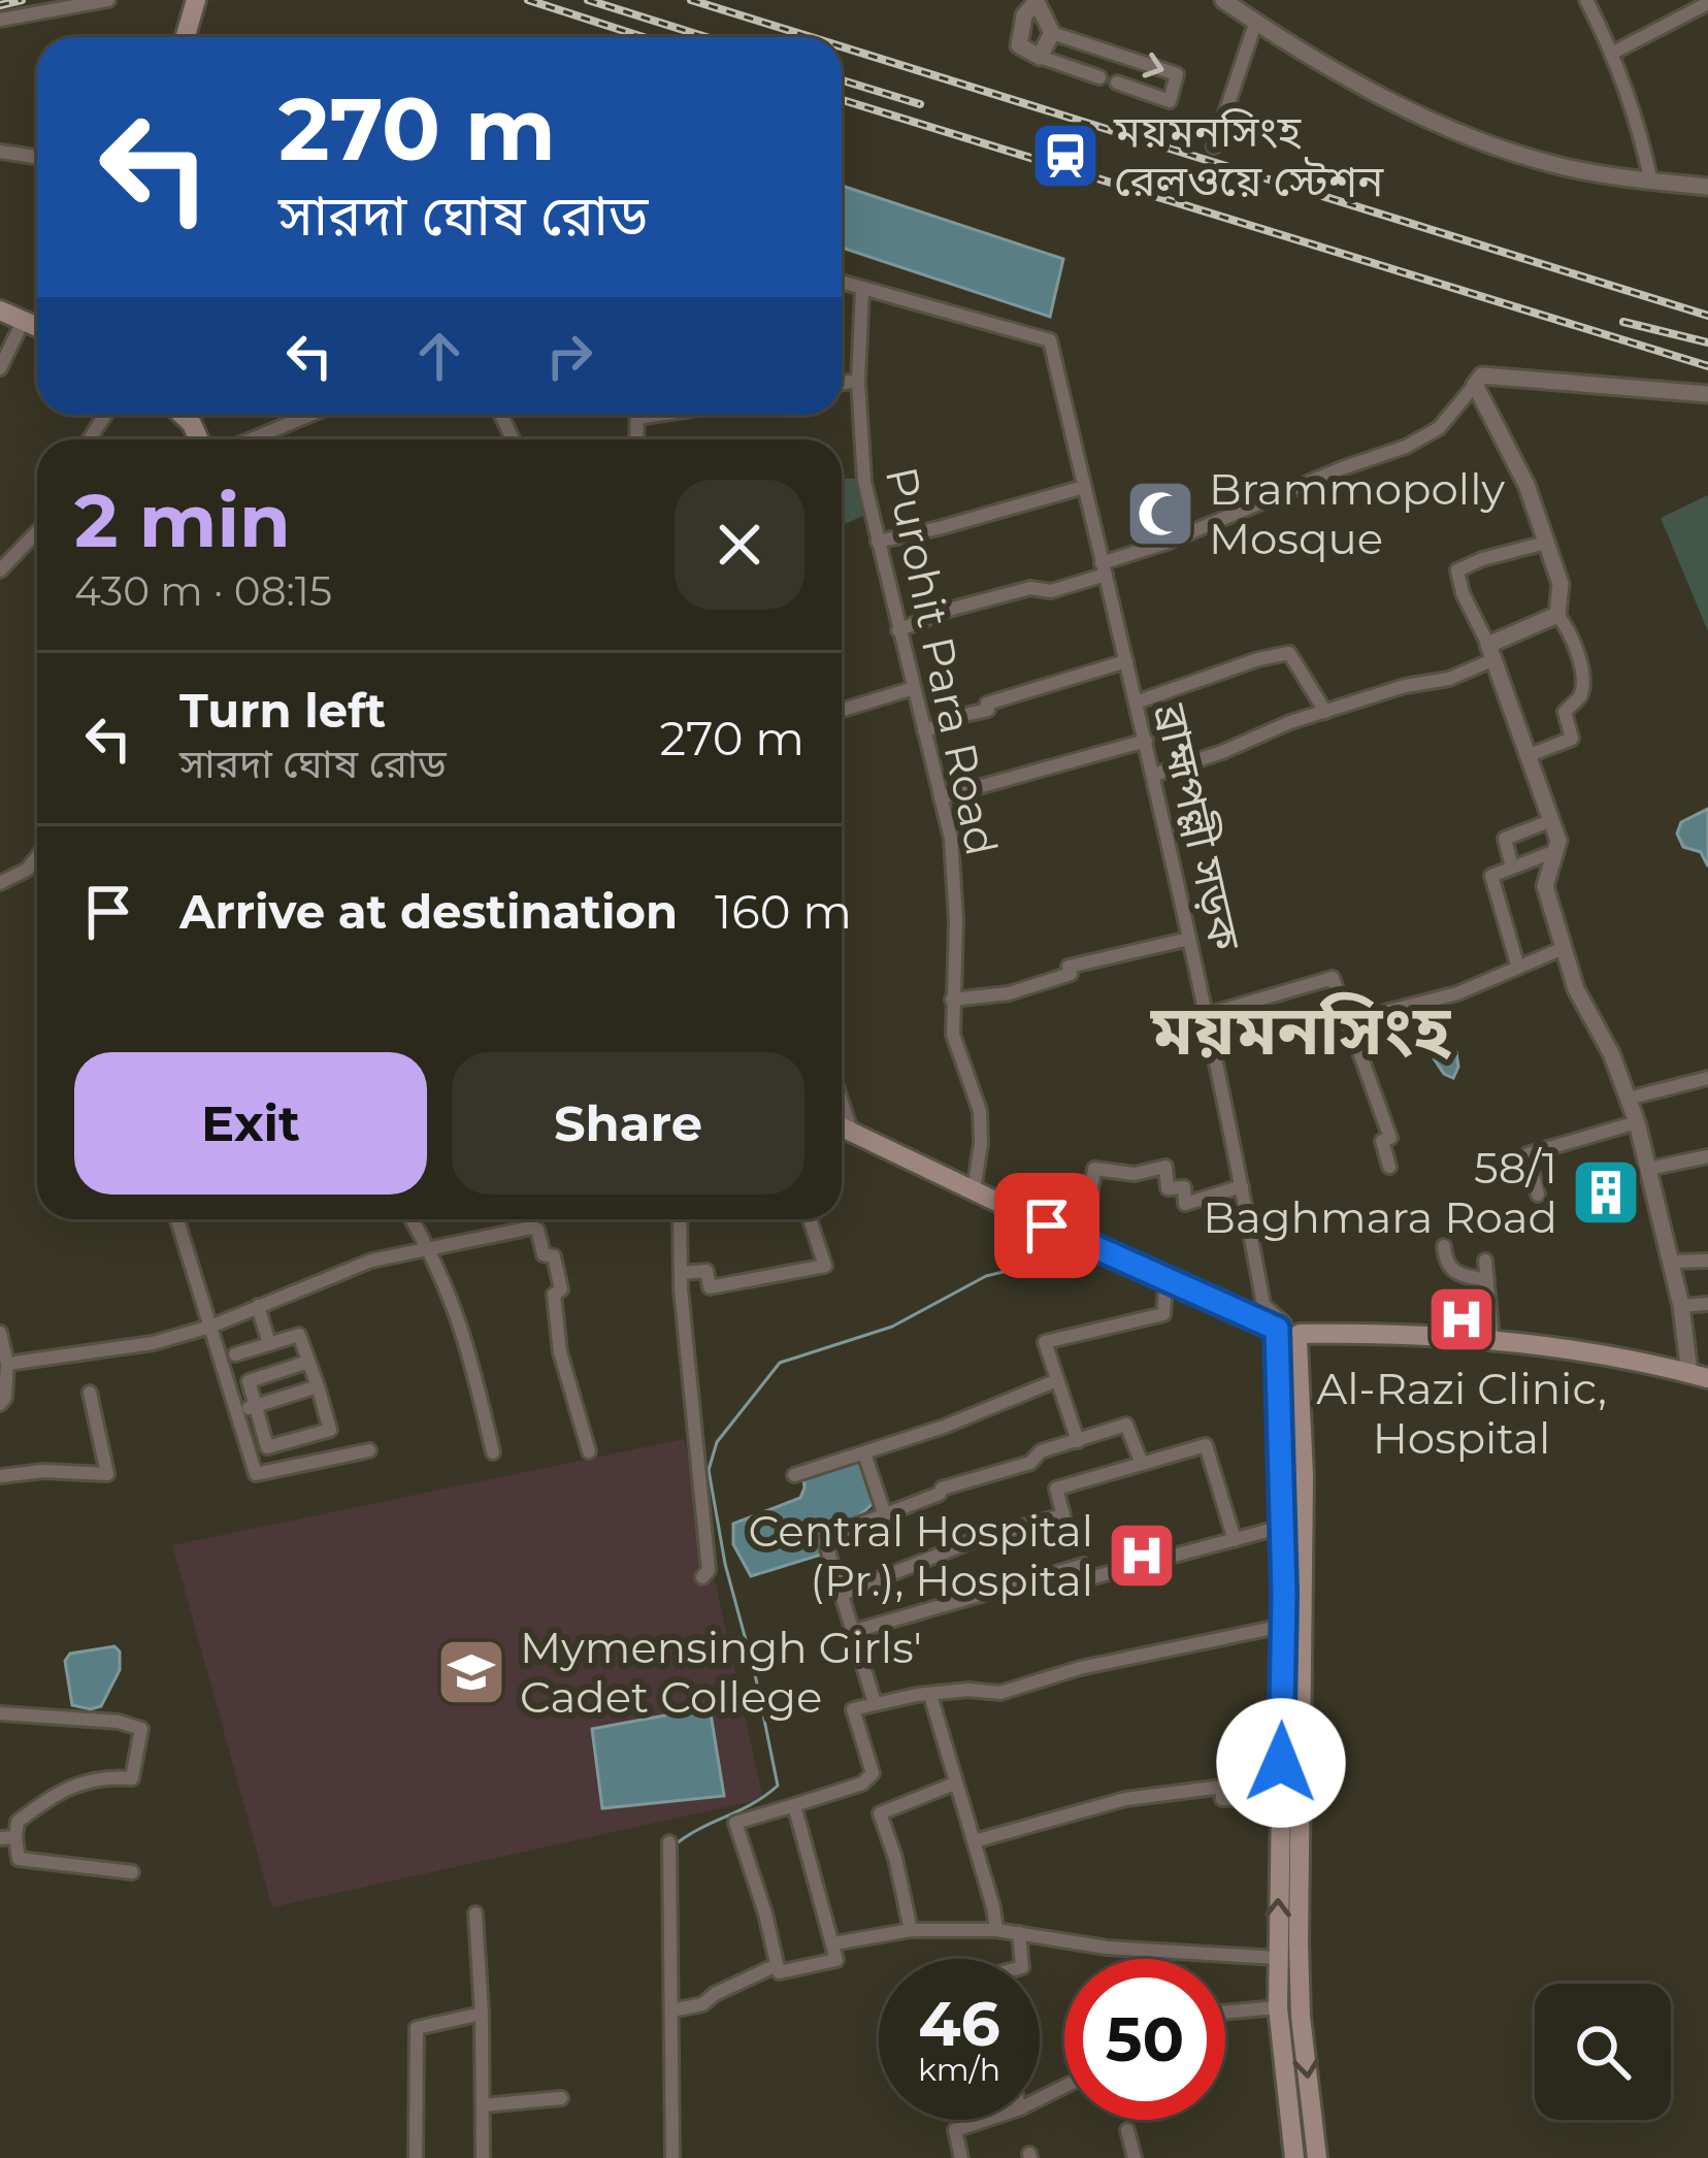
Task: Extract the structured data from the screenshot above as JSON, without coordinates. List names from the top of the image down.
{
  "streets": {
    "street": ["Purohit Para Road", "ব্রাহ্মপল্লী সড়ক"]
  },
  "crossings": [
    ["Purohit Para Road", "ব্রাহ্মপল্লী সড়ক"]
  ],
  "districts": ["ময়মনসিংহ"],
  "places": {
    "station": ["ময়মনসিংহ রেলওয়ে স্টেশন"],
    "mosque": ["Brammopolly Mosque"],
    "building": ["58/1 Baghmara Road"],
    "hospital": ["Al-Razi Clinic, Hospital", "Central Hospital (Pr.), Hospital"],
    "school or university": ["Mymensingh Girls' Cadet College"]
  },
  "page": {
    "turn": ["270 m", "সারদা ঘোষ রোড"],
    "heading": ["2 min", "430 m · 08:15"],
    "list": [
      {
        "name": "Turn left",
        "note": "সারদা ঘোষ রোড",
        "value": "270 m"
      },
      {
        "name": "Arrive at destination",
        "value": "160 m"
      }
    ],
    "buttons": ["Exit", "Share"],
    "speed": "46 km/h",
    "limit": "50"
  }
}
